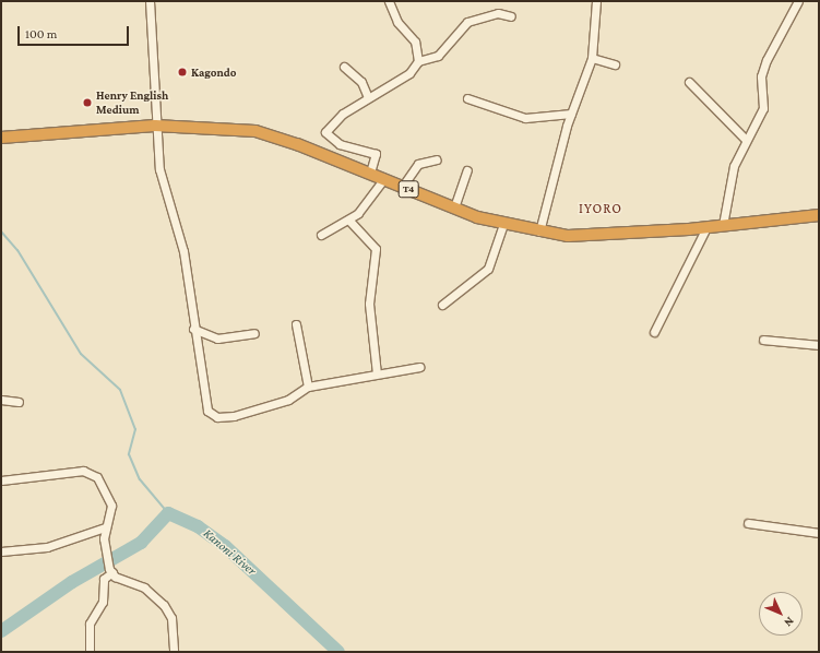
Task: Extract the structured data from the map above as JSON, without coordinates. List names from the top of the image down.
{
  "streets": {
    "highway": ["T4"]
  },
  "districts": ["IYORO"],
  "water": ["Kanoni River"],
  "places": ["Kagondo", "Henry English Medium"],
  "scale_bar": "100 m",
  "north": "bottom right"
}
